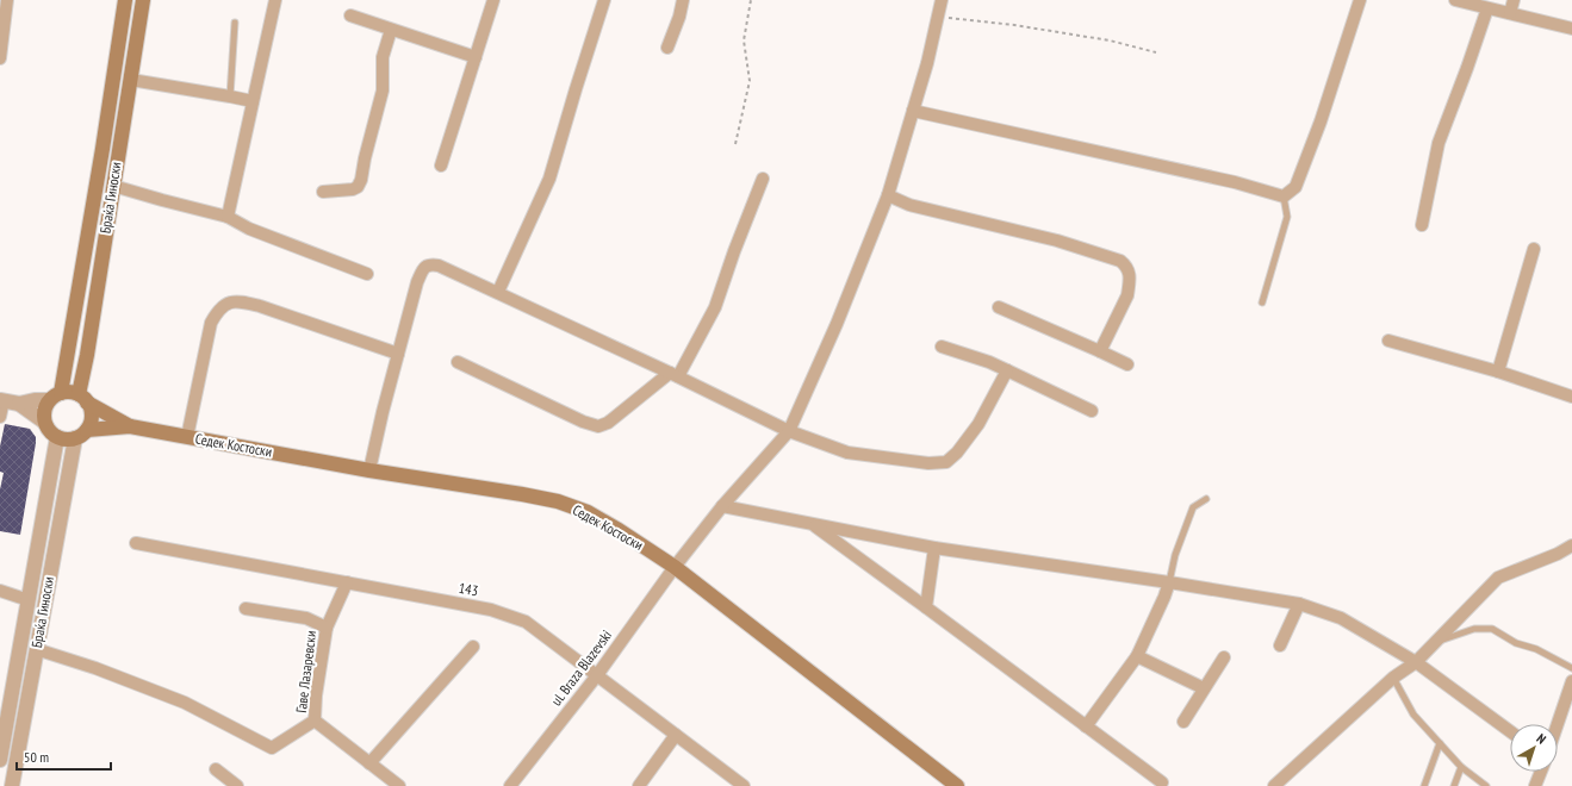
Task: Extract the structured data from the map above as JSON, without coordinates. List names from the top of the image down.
{
  "streets": {
    "main road": ["Браќа Гиноски", "Седек Костоски"],
    "street": ["143", "ul. Braza Blazevski", "Гаве Лазаревски"]
  },
  "crossings": [
    ["Седек Костоски", "ul. Braza Blazevski"],
    ["143", "ul. Braza Blazevski"],
    ["143", "Гаве Лазаревски"]
  ],
  "scale_bar": "50 m",
  "north": "top right"
}
